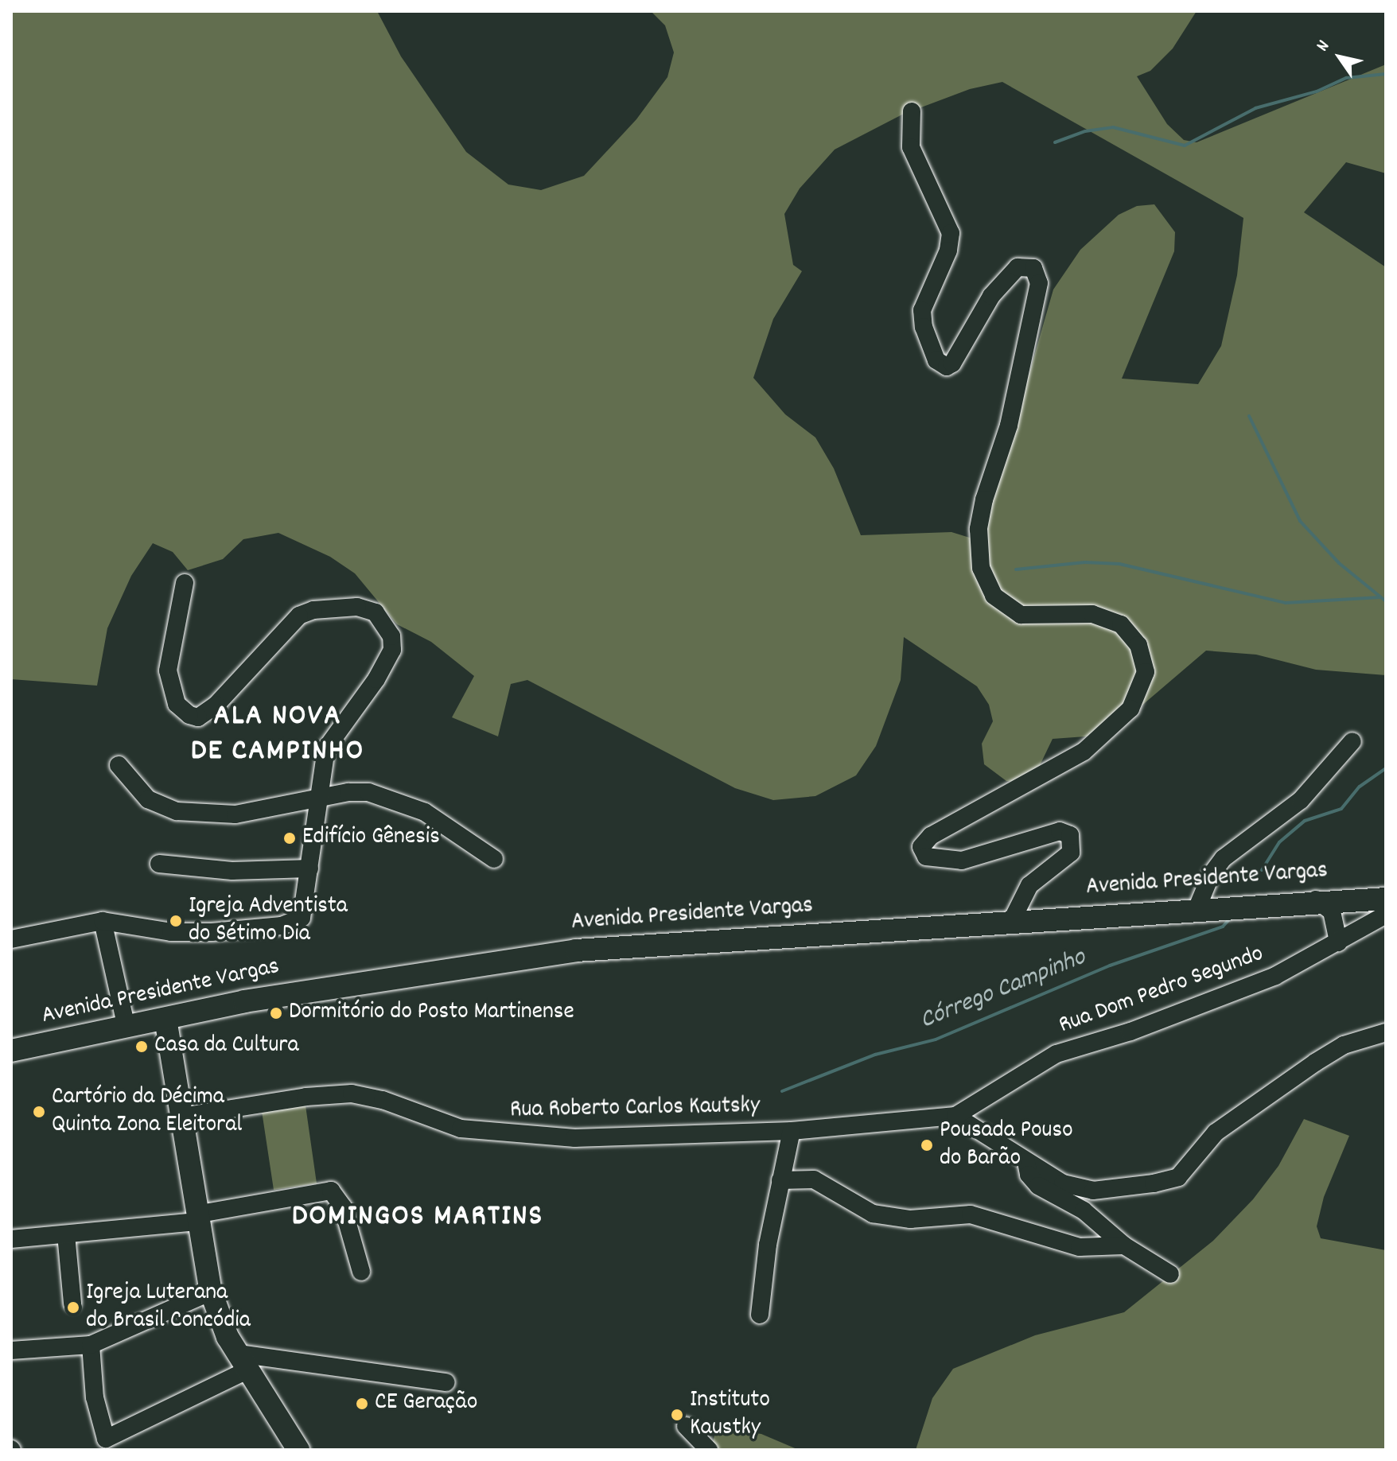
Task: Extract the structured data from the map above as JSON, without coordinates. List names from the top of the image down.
{
  "streets": {
    "main road": ["Avenida Presidente Vargas"],
    "street": ["Rua Dom Pedro Segundo", "Rua Roberto Carlos Kautsky"]
  },
  "crossings": [
    ["Avenida Presidente Vargas", "Rua Dom Pedro Segundo"],
    ["Rua Dom Pedro Segundo", "Rua Roberto Carlos Kautsky"]
  ],
  "districts": ["ALA NOVA DE CAMPINHO", "DOMINGOS MARTINS"],
  "water": ["Córrego Campinho"],
  "places": [
    "Edifício Gênesis",
    "Igreja Adventista do Sétimo Dia",
    "Dormitório do Posto Martinense",
    "Casa da Cultura",
    "Cartório da Décima Quinta Zona Eleitoral",
    "Pousada Pouso do Barão",
    "Igreja Luterana do Brasil Concódia",
    "CE Geração",
    "Instituto Kaustky"
  ],
  "north": "top left"
}
